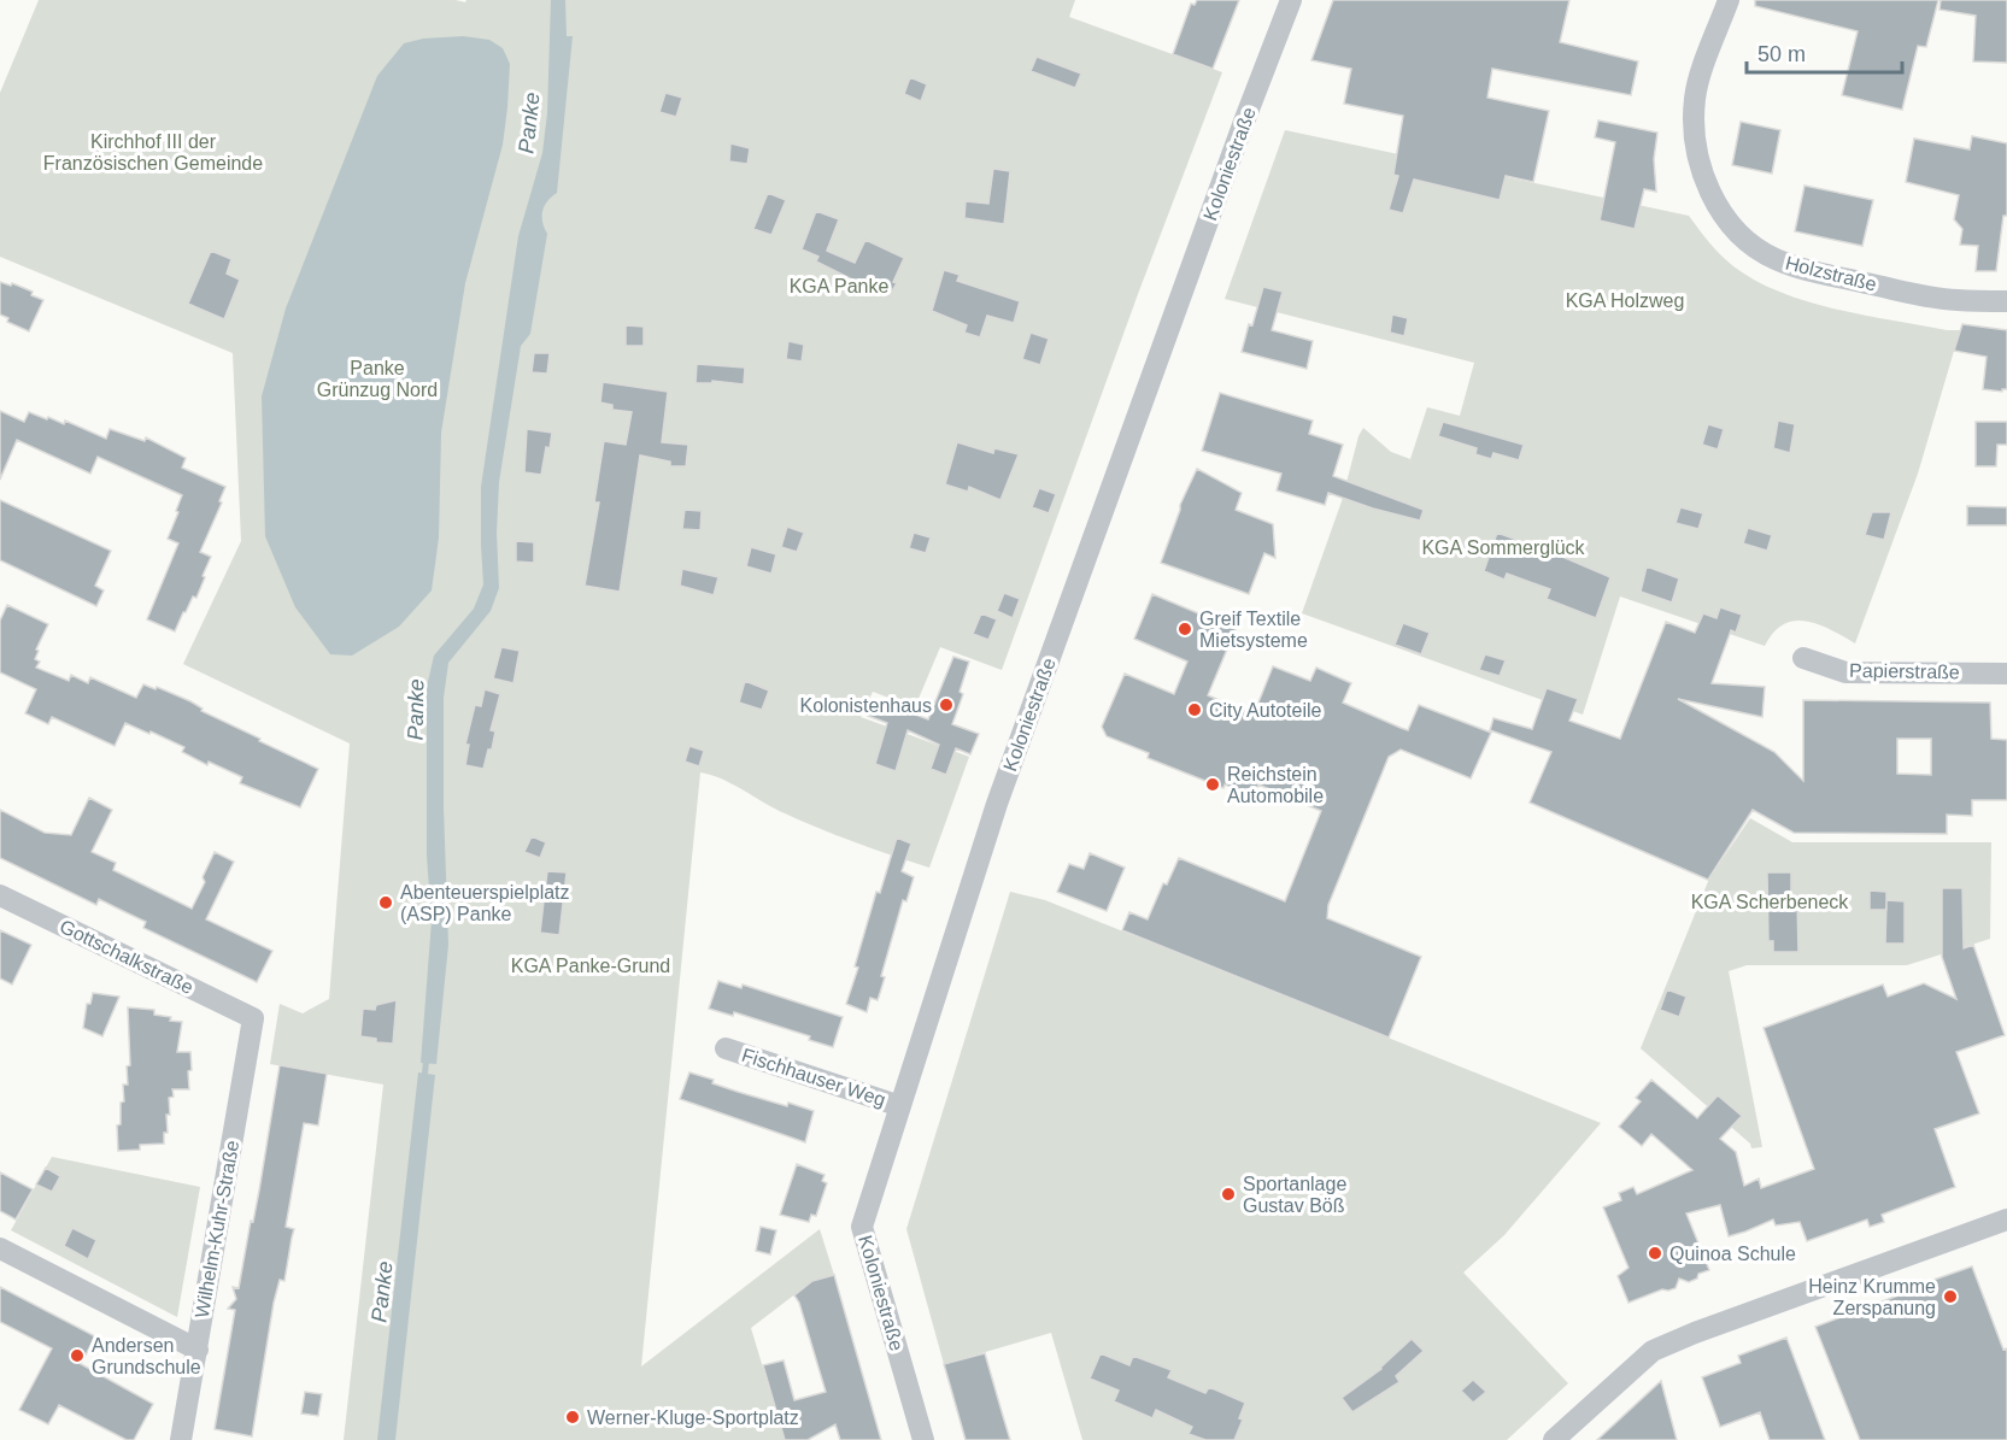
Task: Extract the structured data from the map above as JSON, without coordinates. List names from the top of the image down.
{
  "streets": {
    "street": [
      "Koloniestraße",
      "Holzstraße",
      "Papierstraße",
      "Gottschalkstraße",
      "Fischhauser Weg",
      "Wilhelm-Kuhr-Straße"
    ]
  },
  "crossings": [
    ["Koloniestraße", "Fischhauser Weg"],
    ["Gottschalkstraße", "Wilhelm-Kuhr-Straße"]
  ],
  "water": ["Panke"],
  "parks": [
    "Kirchhof III der Französischen Gemeinde",
    "KGA Panke",
    "KGA Holzweg",
    "Panke Grünzug Nord",
    "KGA Sommerglück",
    "KGA Scherbeneck",
    "KGA Panke-Grund"
  ],
  "places": [
    "Greif Textile Mietsysteme",
    "Kolonistenhaus",
    "City Autoteile",
    "Reichstein Automobile",
    "Abenteuerspielplatz (ASP) Panke",
    "Sportanlage Gustav Böß",
    "Quinoa Schule",
    "Heinz Krumme Zerspanung",
    "Andersen Grundschule",
    "Werner-Kluge-Sportplatz"
  ],
  "scale_bar": "50 m"
}
